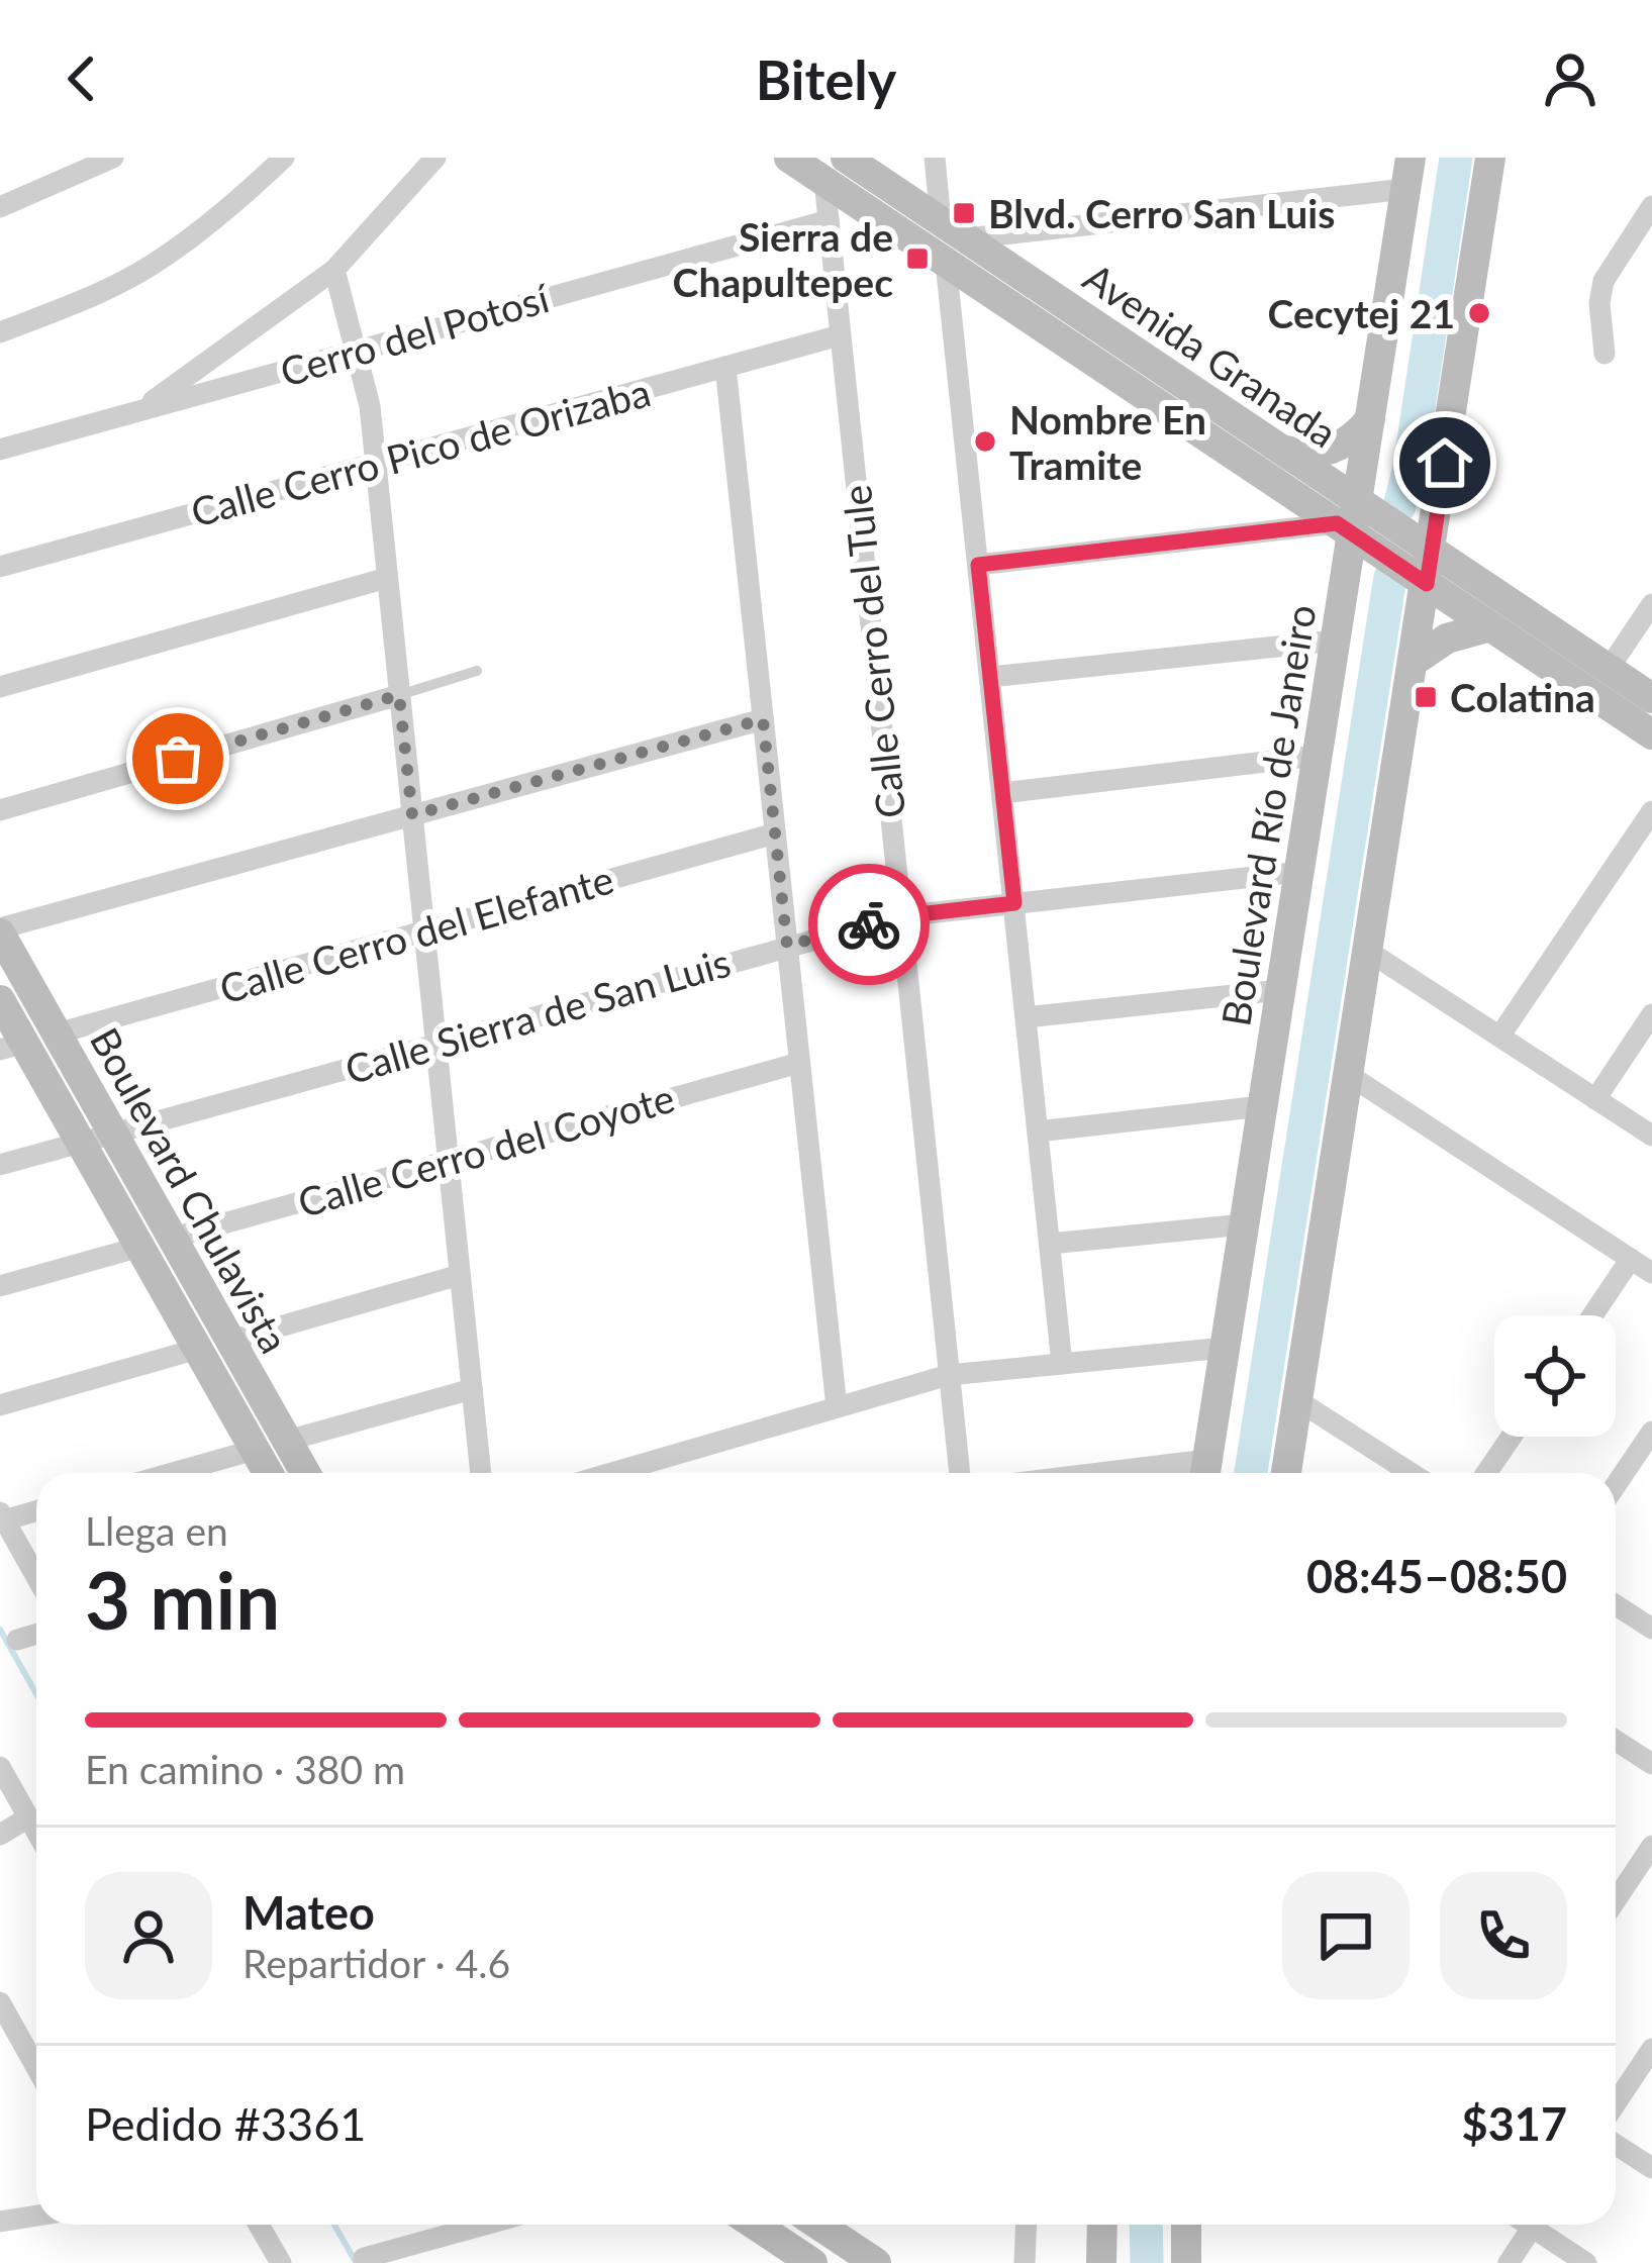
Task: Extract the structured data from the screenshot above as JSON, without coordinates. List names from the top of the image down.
{
  "streets": {
    "main road": ["Avenida Granada", "Boulevard Río de Janeiro", "Boulevard Chulavista"],
    "street": [
      "Cerro del Potosí",
      "Calle Cerro Pico de Orizaba",
      "Calle Cerro del Tule",
      "Calle Cerro del Elefante",
      "Calle Sierra de San Luis",
      "Calle Cerro del Coyote"
    ]
  },
  "crossings": [
    ["Cerro del Potosí", "Calle Cerro del Tule"],
    ["Avenida Granada", "Calle Cerro del Tule"],
    ["Avenida Granada", "Boulevard Río de Janeiro"],
    ["Calle Cerro Pico de Orizaba", "Calle Cerro del Tule"],
    ["Calle Cerro del Tule", "Calle Sierra de San Luis"],
    ["Boulevard Río de Janeiro", "Calle Sierra de San Luis"],
    ["Calle Cerro del Elefante", "Boulevard Chulavista"],
    ["Calle Sierra de San Luis", "Boulevard Chulavista"],
    ["Calle Cerro del Coyote", "Boulevard Chulavista"]
  ],
  "places": {
    "transit": ["Blvd. Cerro San Luis", "Sierra de Chapultepec", "Colatina"],
    "other": ["Cecytej 21", "Nombre En Tramite"]
  },
  "page": {
    "header": "Bitely",
    "heading": ["3 min", "Llega en", "08:45–08:50"],
    "panel": [
      "Mateo",
      "Repartidor · 4.6",
      "Pedido #3361",
      "$317"
    ],
    "bar": "En camino · 380 m"
  }
}
